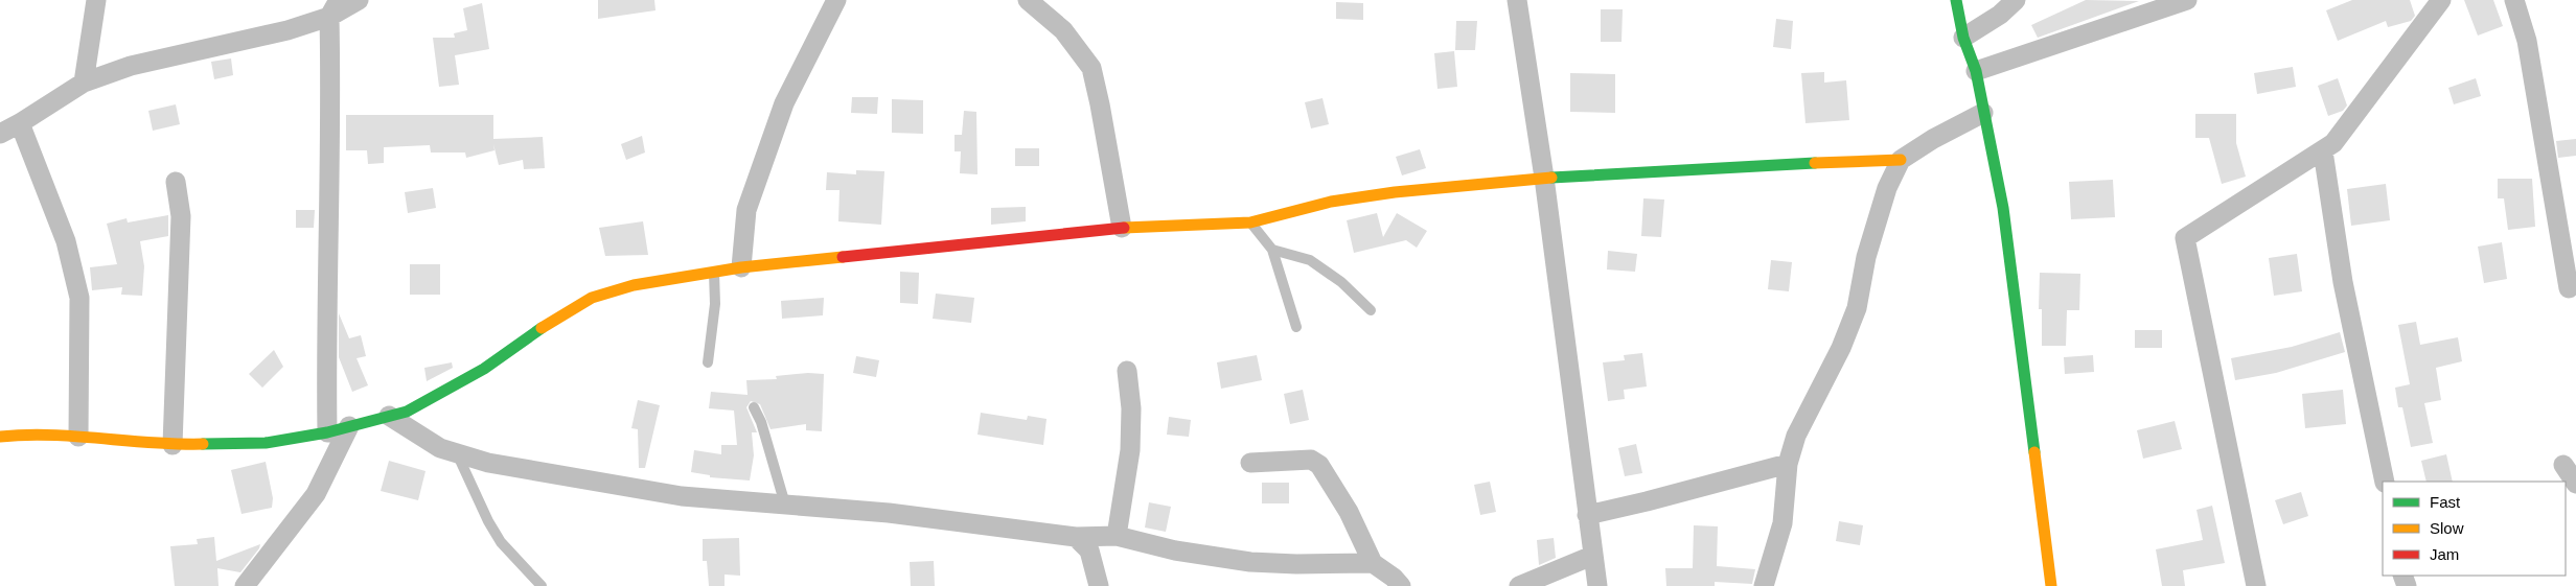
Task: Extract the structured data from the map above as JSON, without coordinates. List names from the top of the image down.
{
  "legend": ["Fast", "Slow", "Jam"]
}
